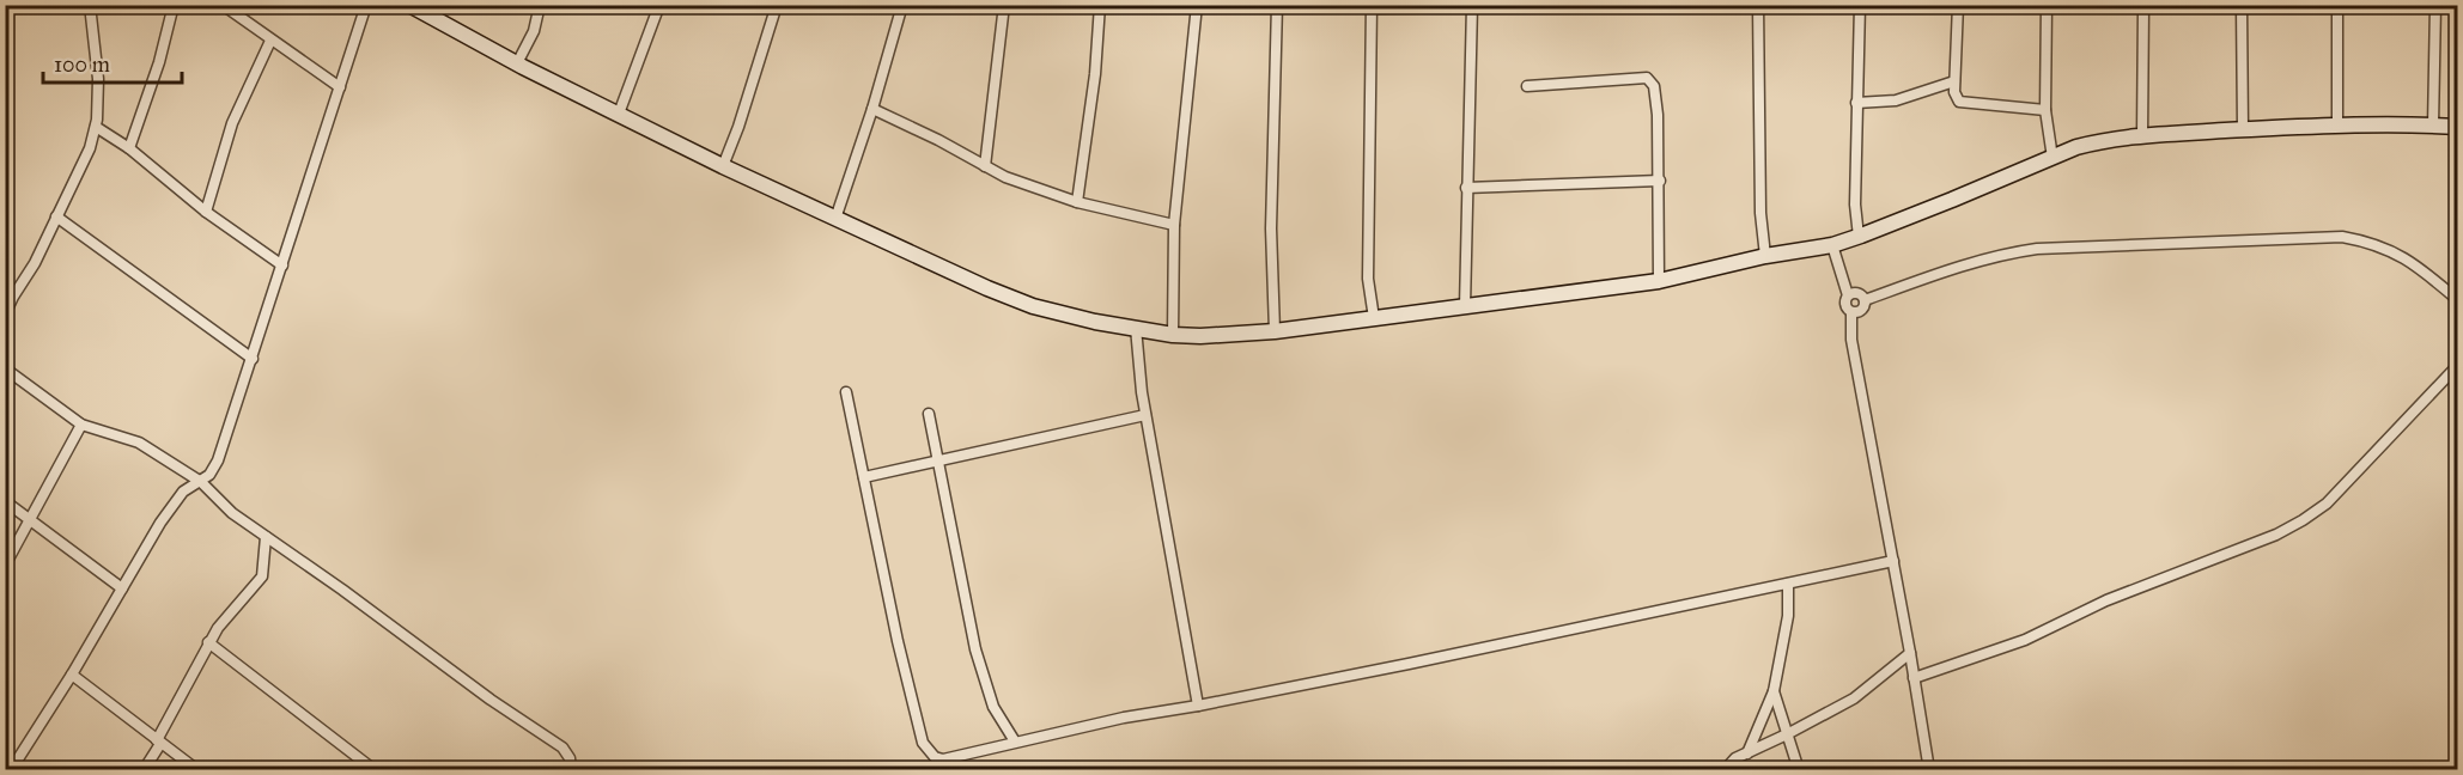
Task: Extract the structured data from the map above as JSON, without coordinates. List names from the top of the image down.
{
  "scale_bar": "100 m"
}
